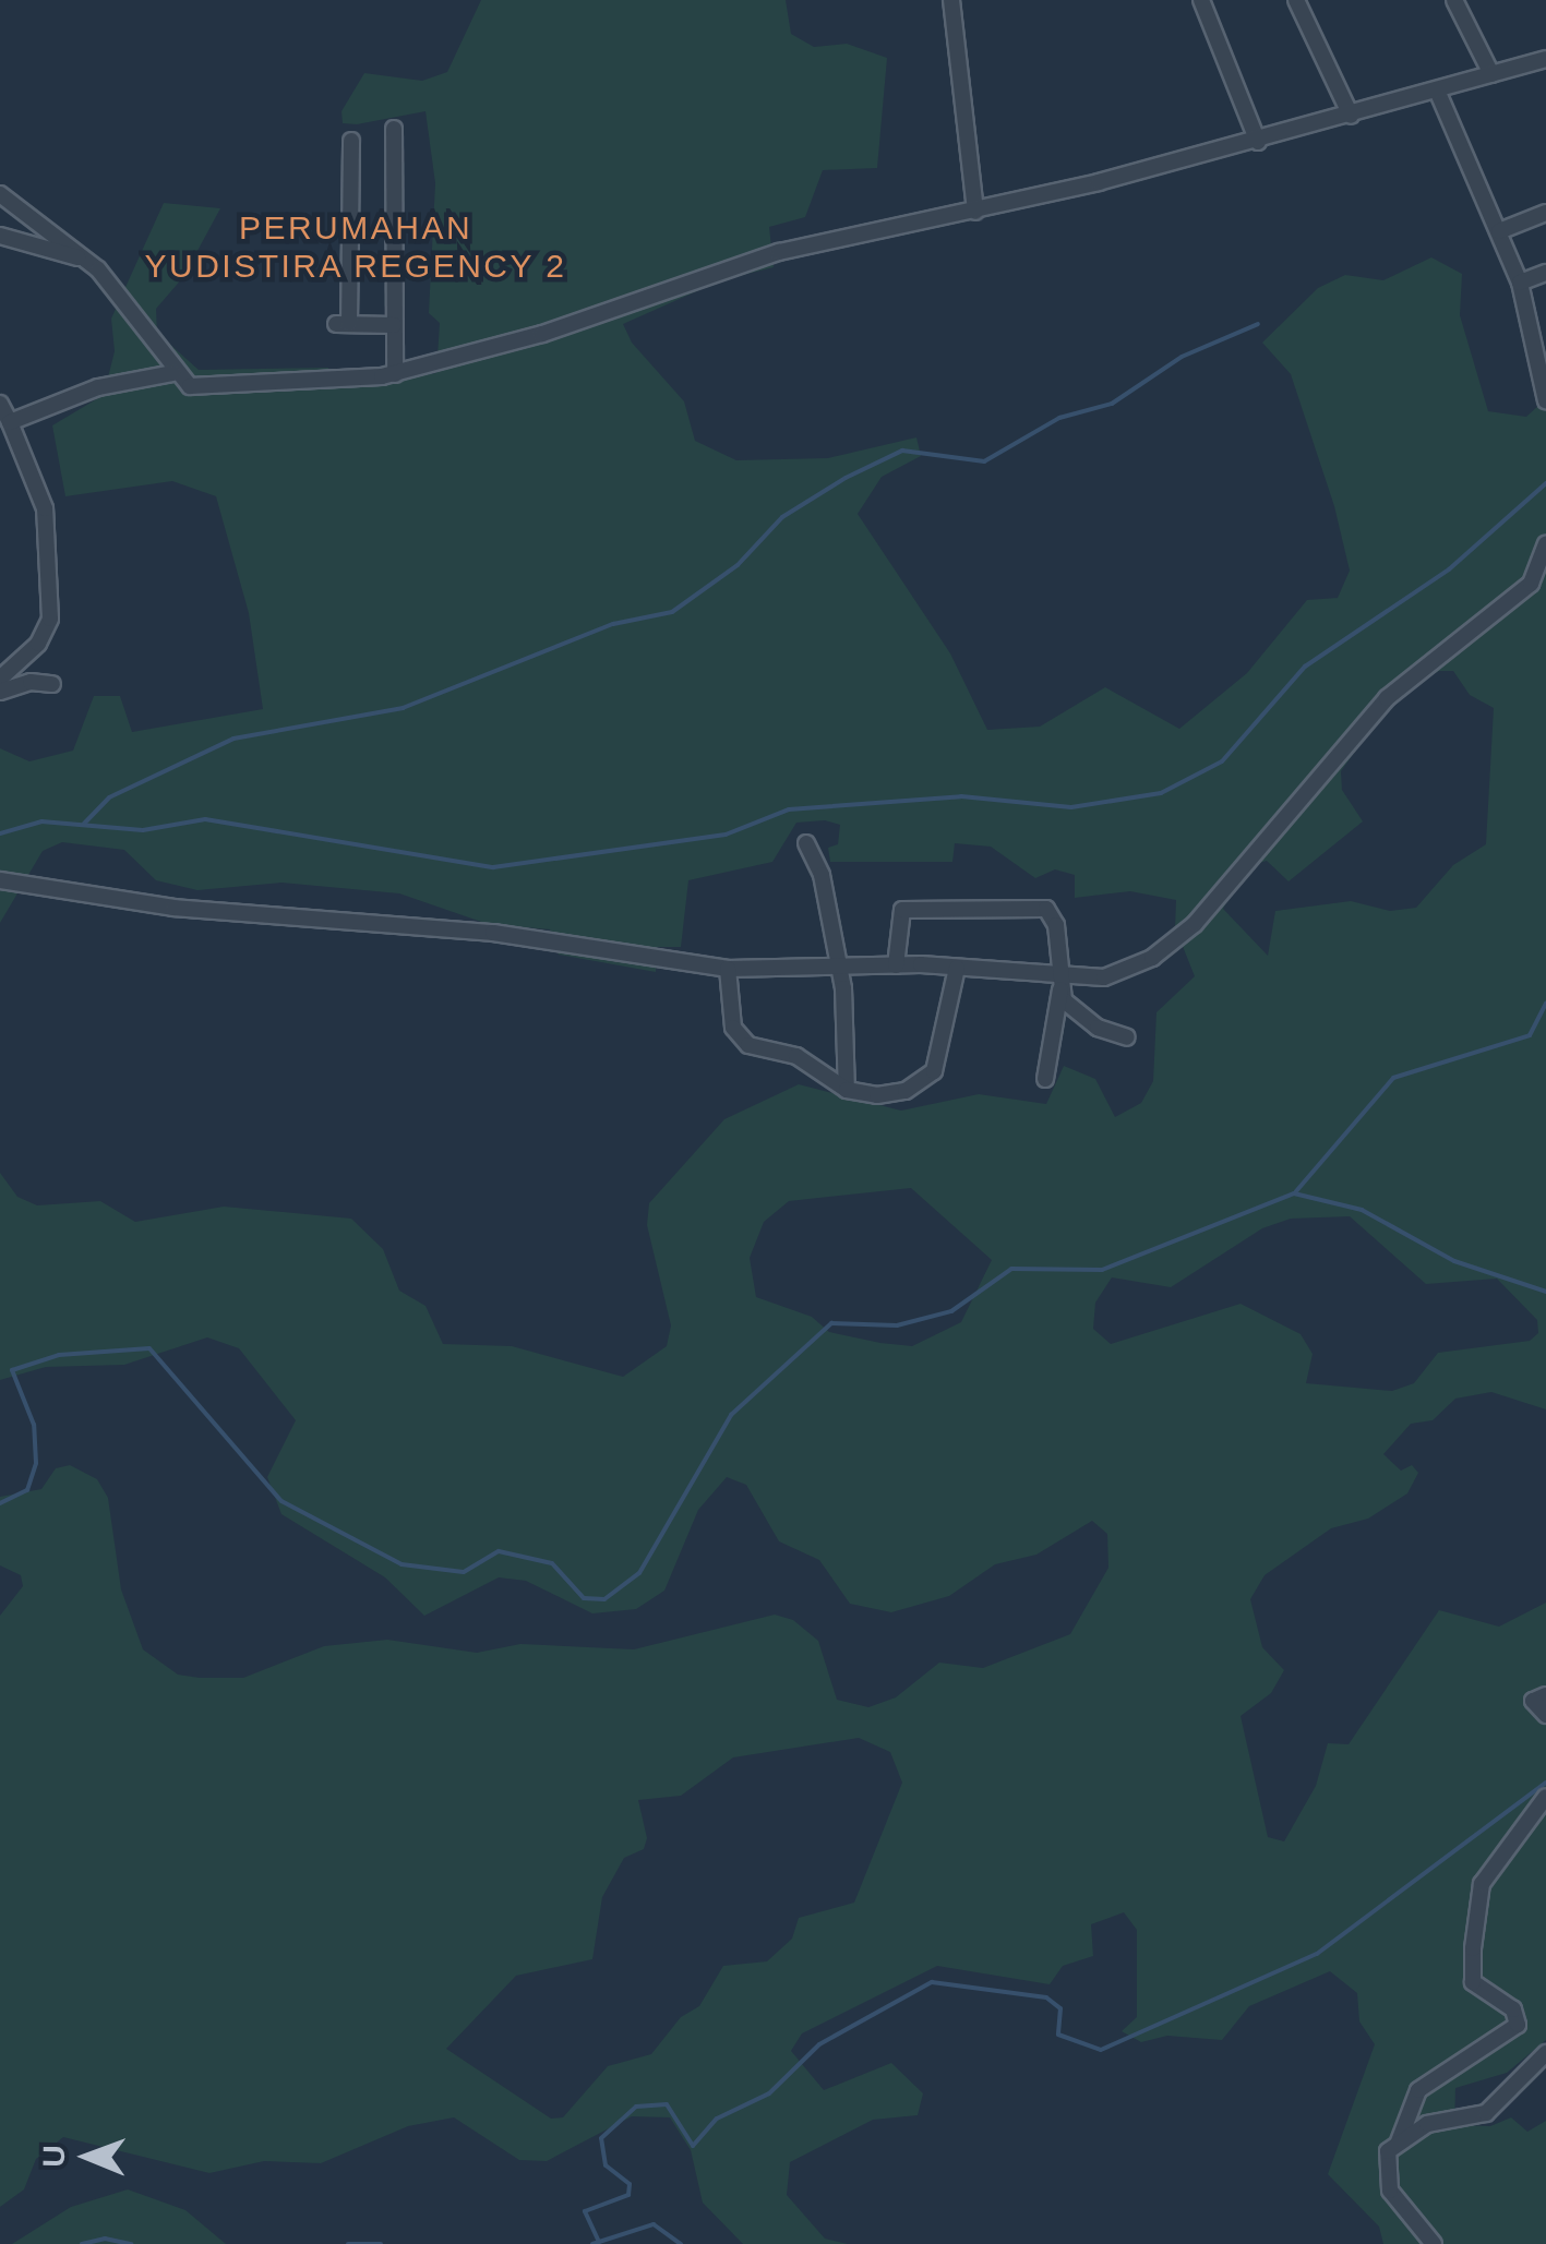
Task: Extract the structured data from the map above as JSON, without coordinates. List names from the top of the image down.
{
  "districts": ["PERUMAHAN YUDISTIRA REGENCY 2"],
  "north": "left"
}
